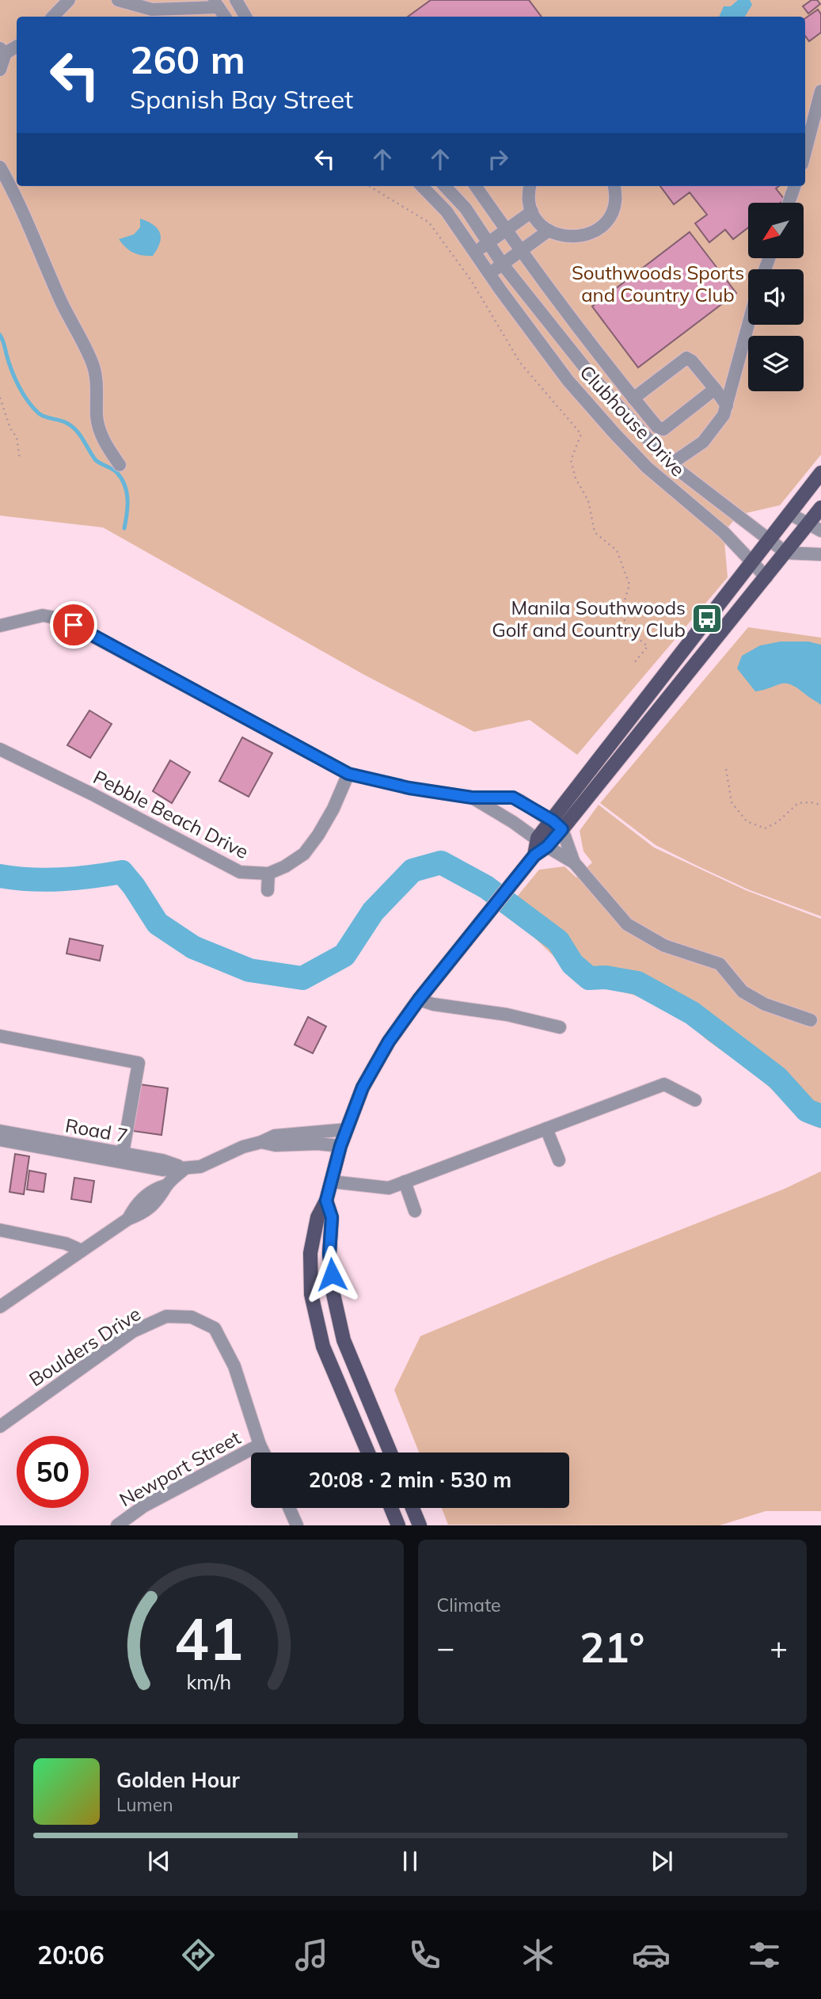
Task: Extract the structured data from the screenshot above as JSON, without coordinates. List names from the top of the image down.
{
  "streets": {
    "street": [
      "Clubhouse Drive",
      "Pebble Beach Drive",
      "Road 7",
      "Boulders Drive",
      "Newport Street"
    ]
  },
  "crossings": [
    ["Boulders Drive", "Newport Street"]
  ],
  "parks": ["Southwoods Sports and Country Club"],
  "places": {
    "bus stop": ["Manila Southwoods Golf and Country Club"]
  },
  "north": "bottom left",
  "page": {
    "turn": ["260 m", "Spanish Bay Street"],
    "limit": "50",
    "trip": "20:08 · 2 min · 530 m",
    "tile": "Climate",
    "heat": ["−", "21°", "+"],
    "song": ["Golden Hour", "Lumen"],
    "tabs": "20:06",
    "gauge": ["41", "km/h"]
  }
}
